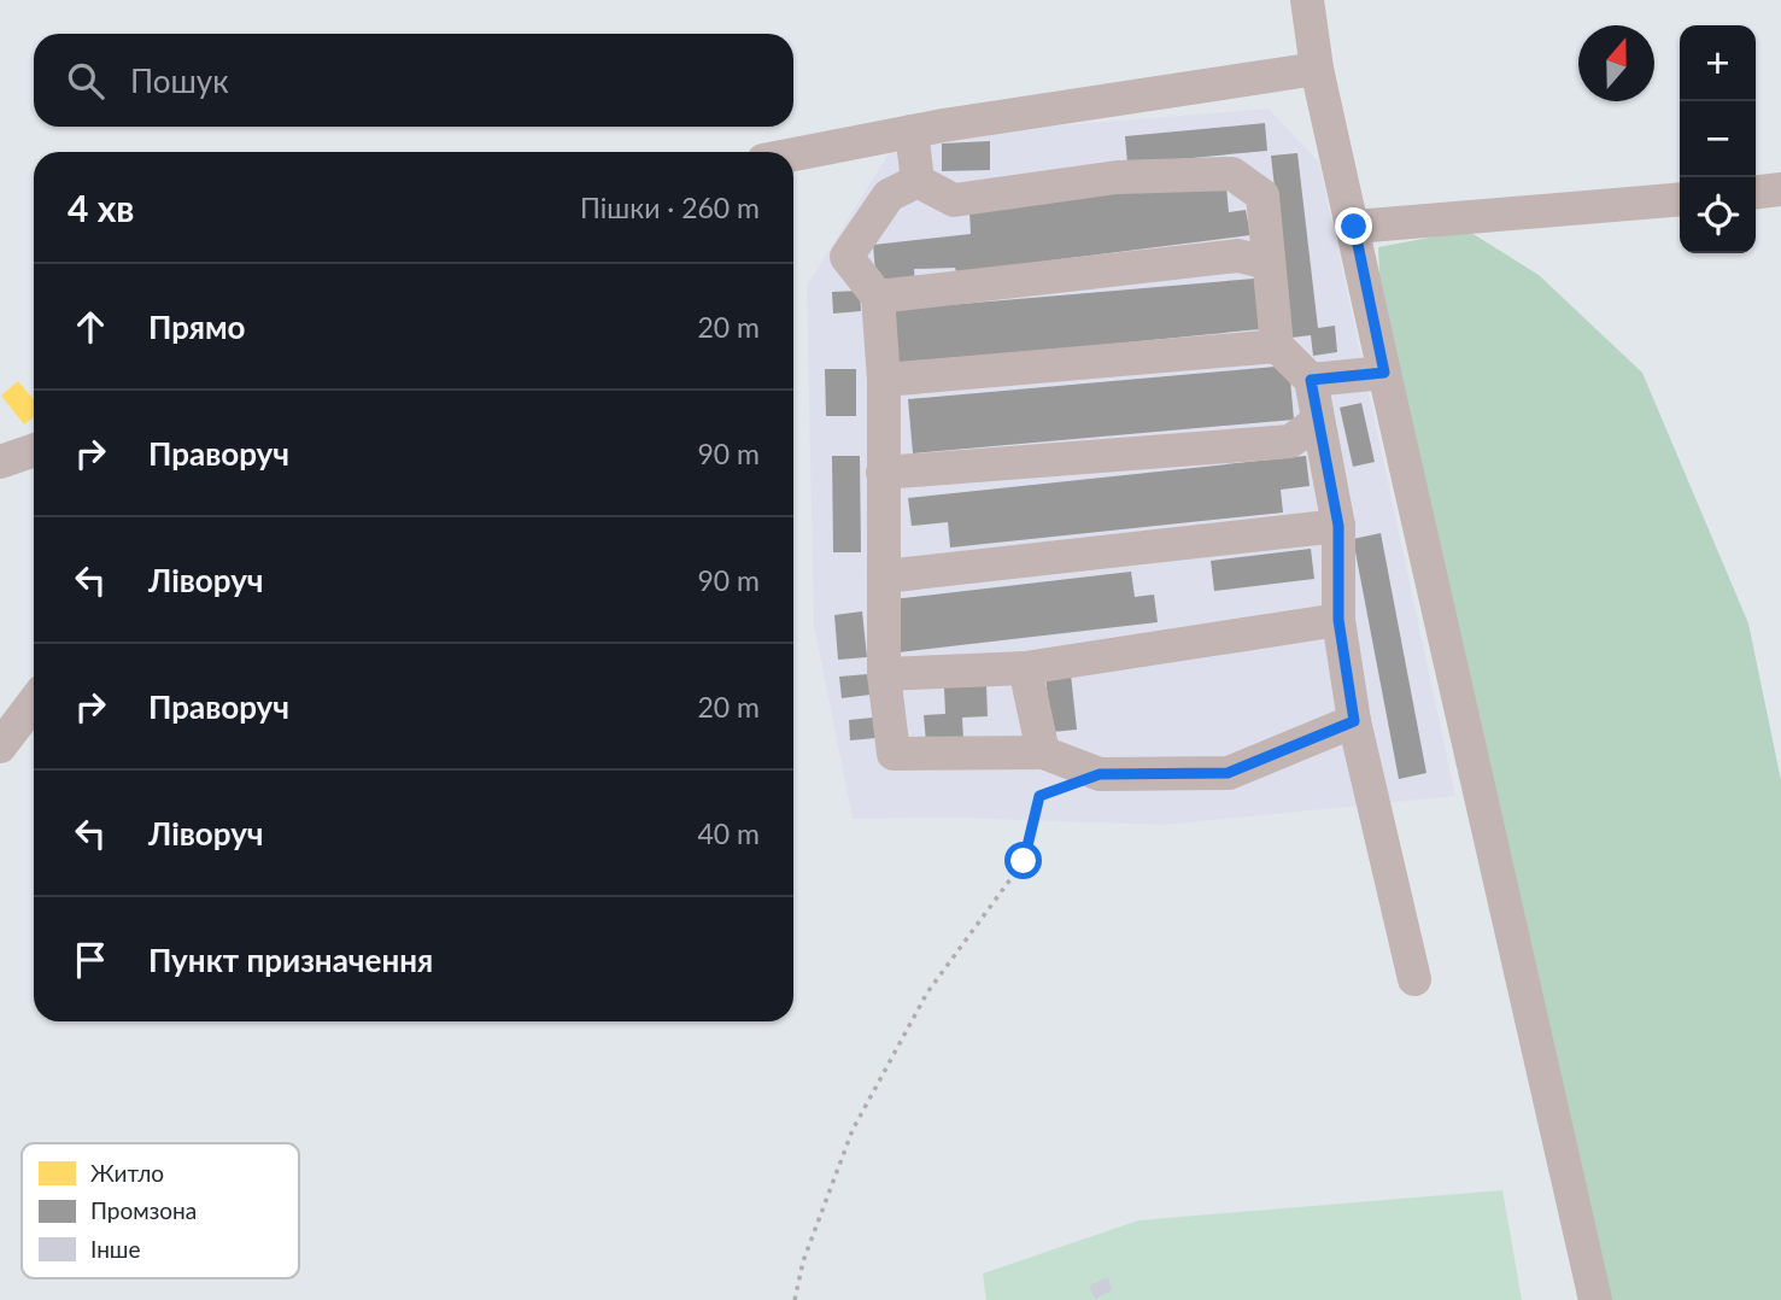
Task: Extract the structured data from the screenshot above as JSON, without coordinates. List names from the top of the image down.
{
  "legend": ["Житло", "Промзона", "Інше"],
  "north": "top",
  "page": {
    "map_buttons": ["+", "−"],
    "search": "Пошук",
    "heading": ["4 хв", "Пішки · 260 m"],
    "list": [
      ["Прямо", "20 m"],
      ["Праворуч", "90 m"],
      ["Ліворуч", "90 m"],
      ["Праворуч", "20 m"],
      ["Ліворуч", "40 m"],
      "Пункт призначення"
    ]
  }
}
